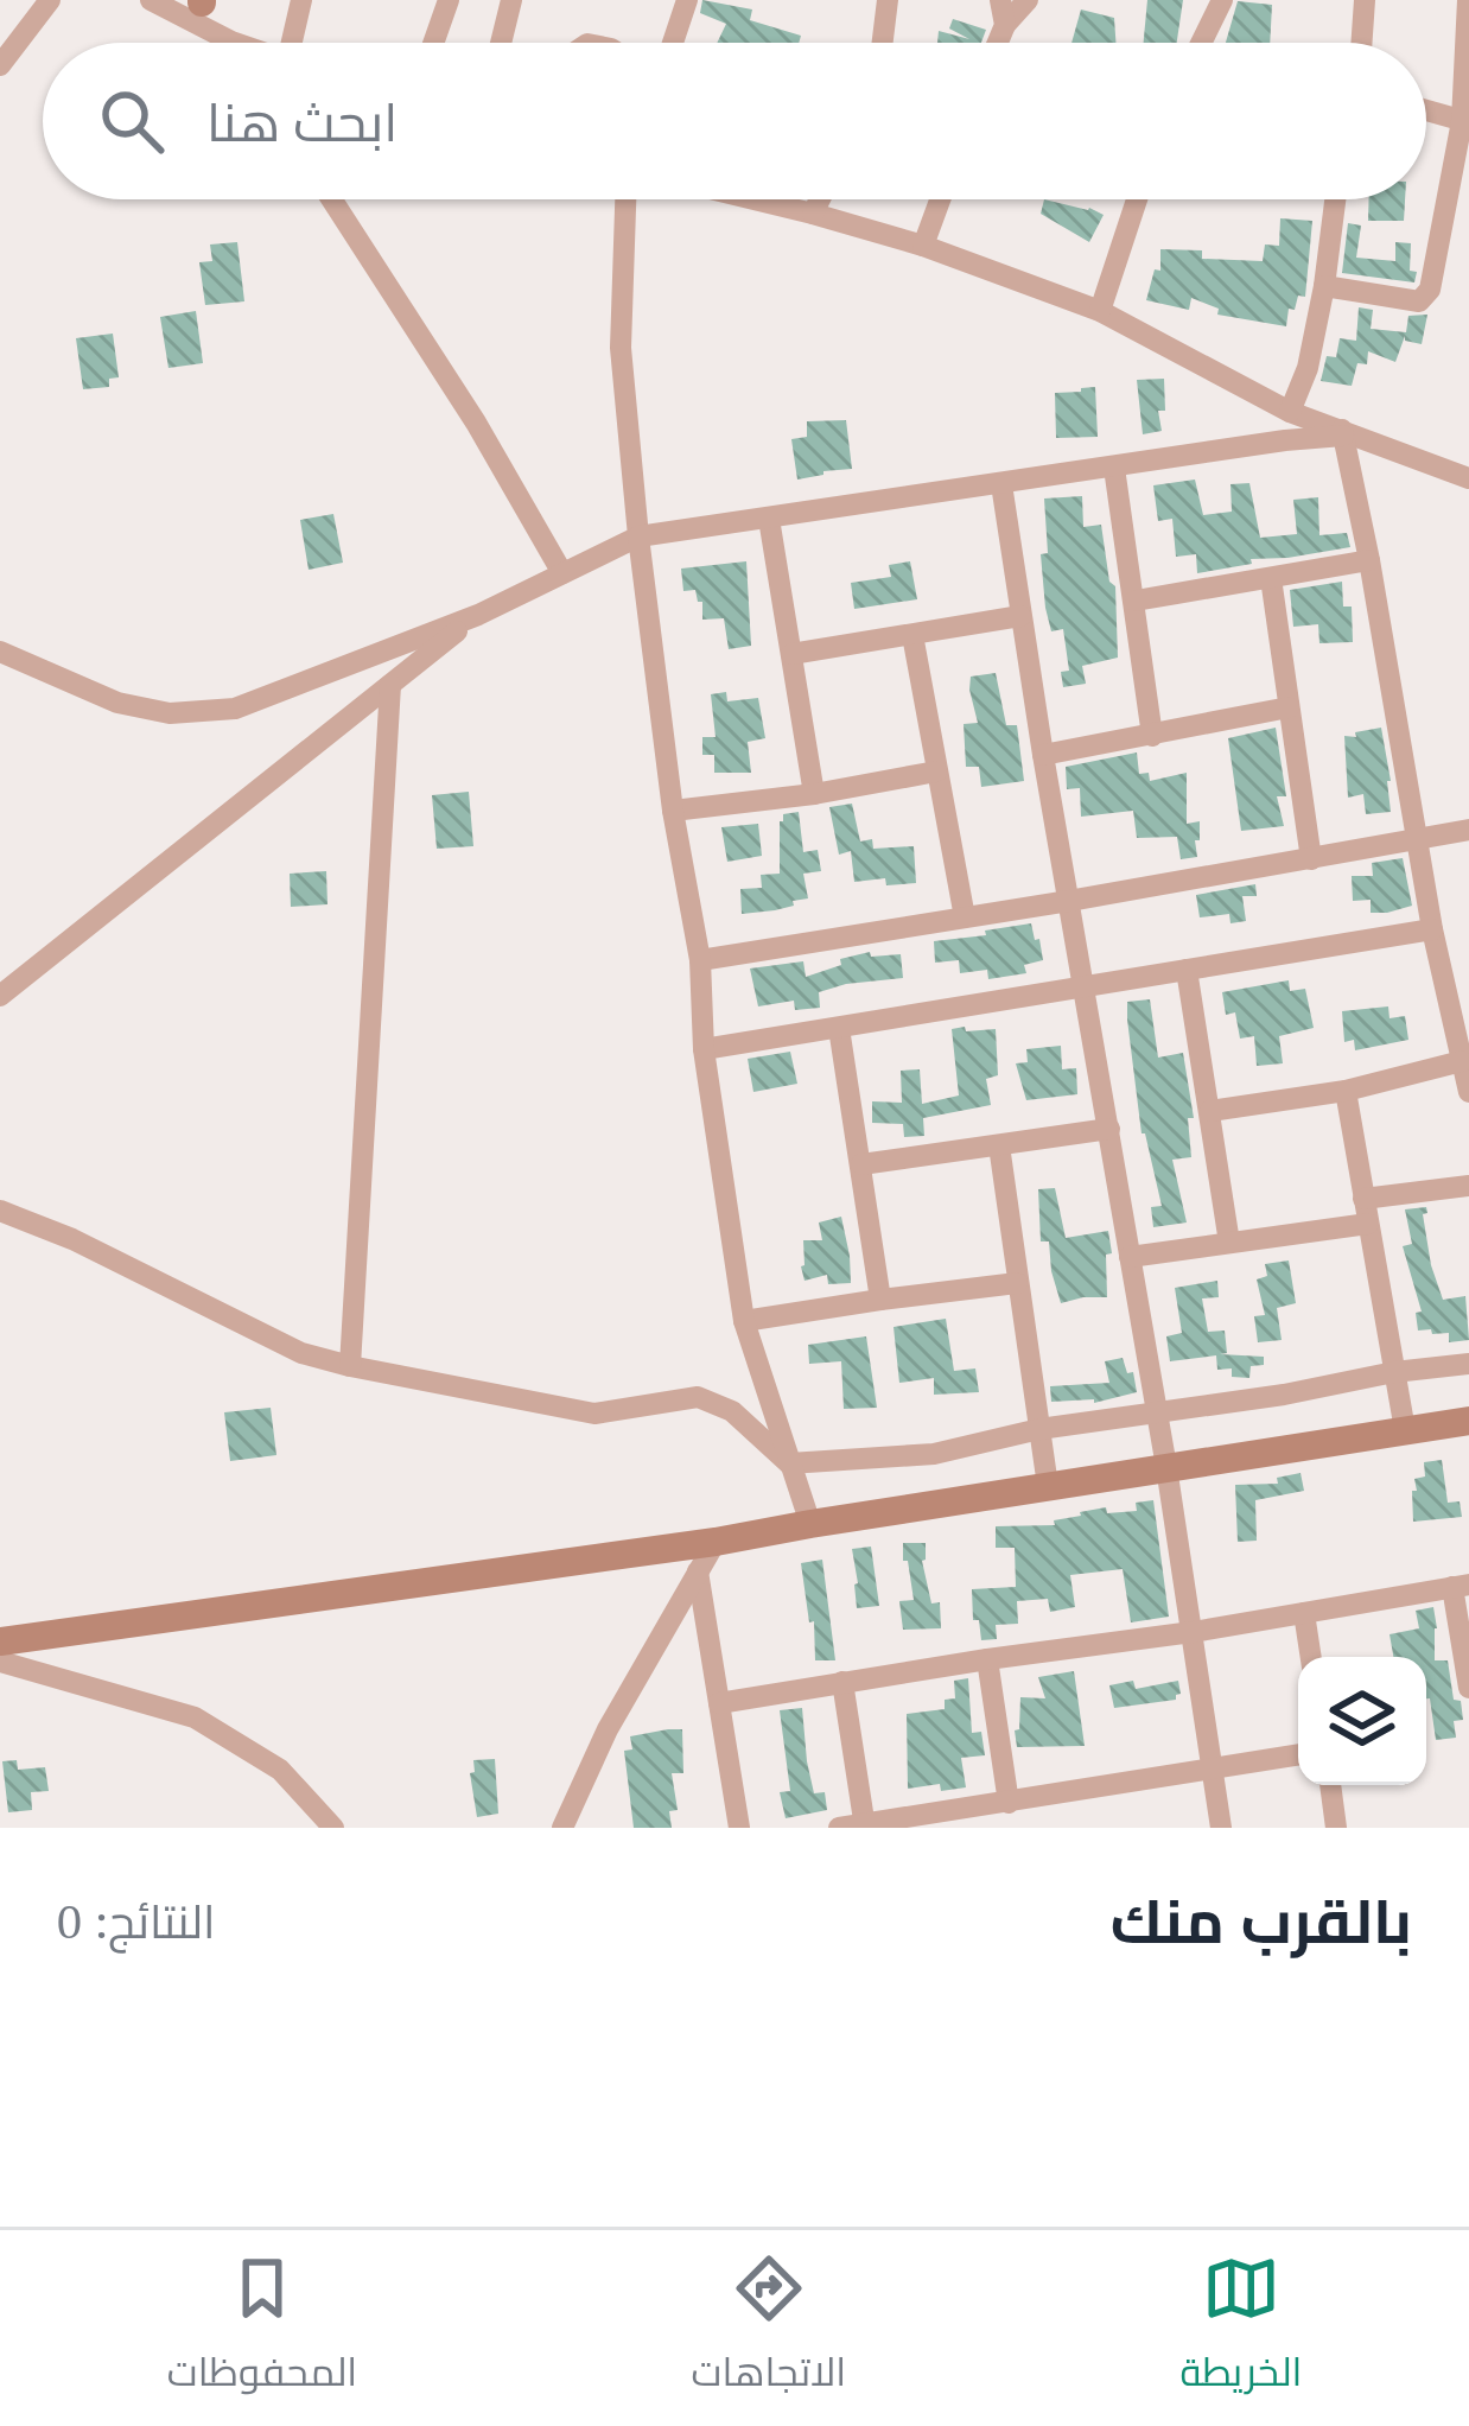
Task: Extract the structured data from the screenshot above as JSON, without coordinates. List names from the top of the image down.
{
  "page": {
    "search": "ابحث هنا",
    "heading": ["بالقرب منك", "النتائج: 0"],
    "nav": ["الخريطة", "الاتجاهات", "المحفوظات"]
  }
}
